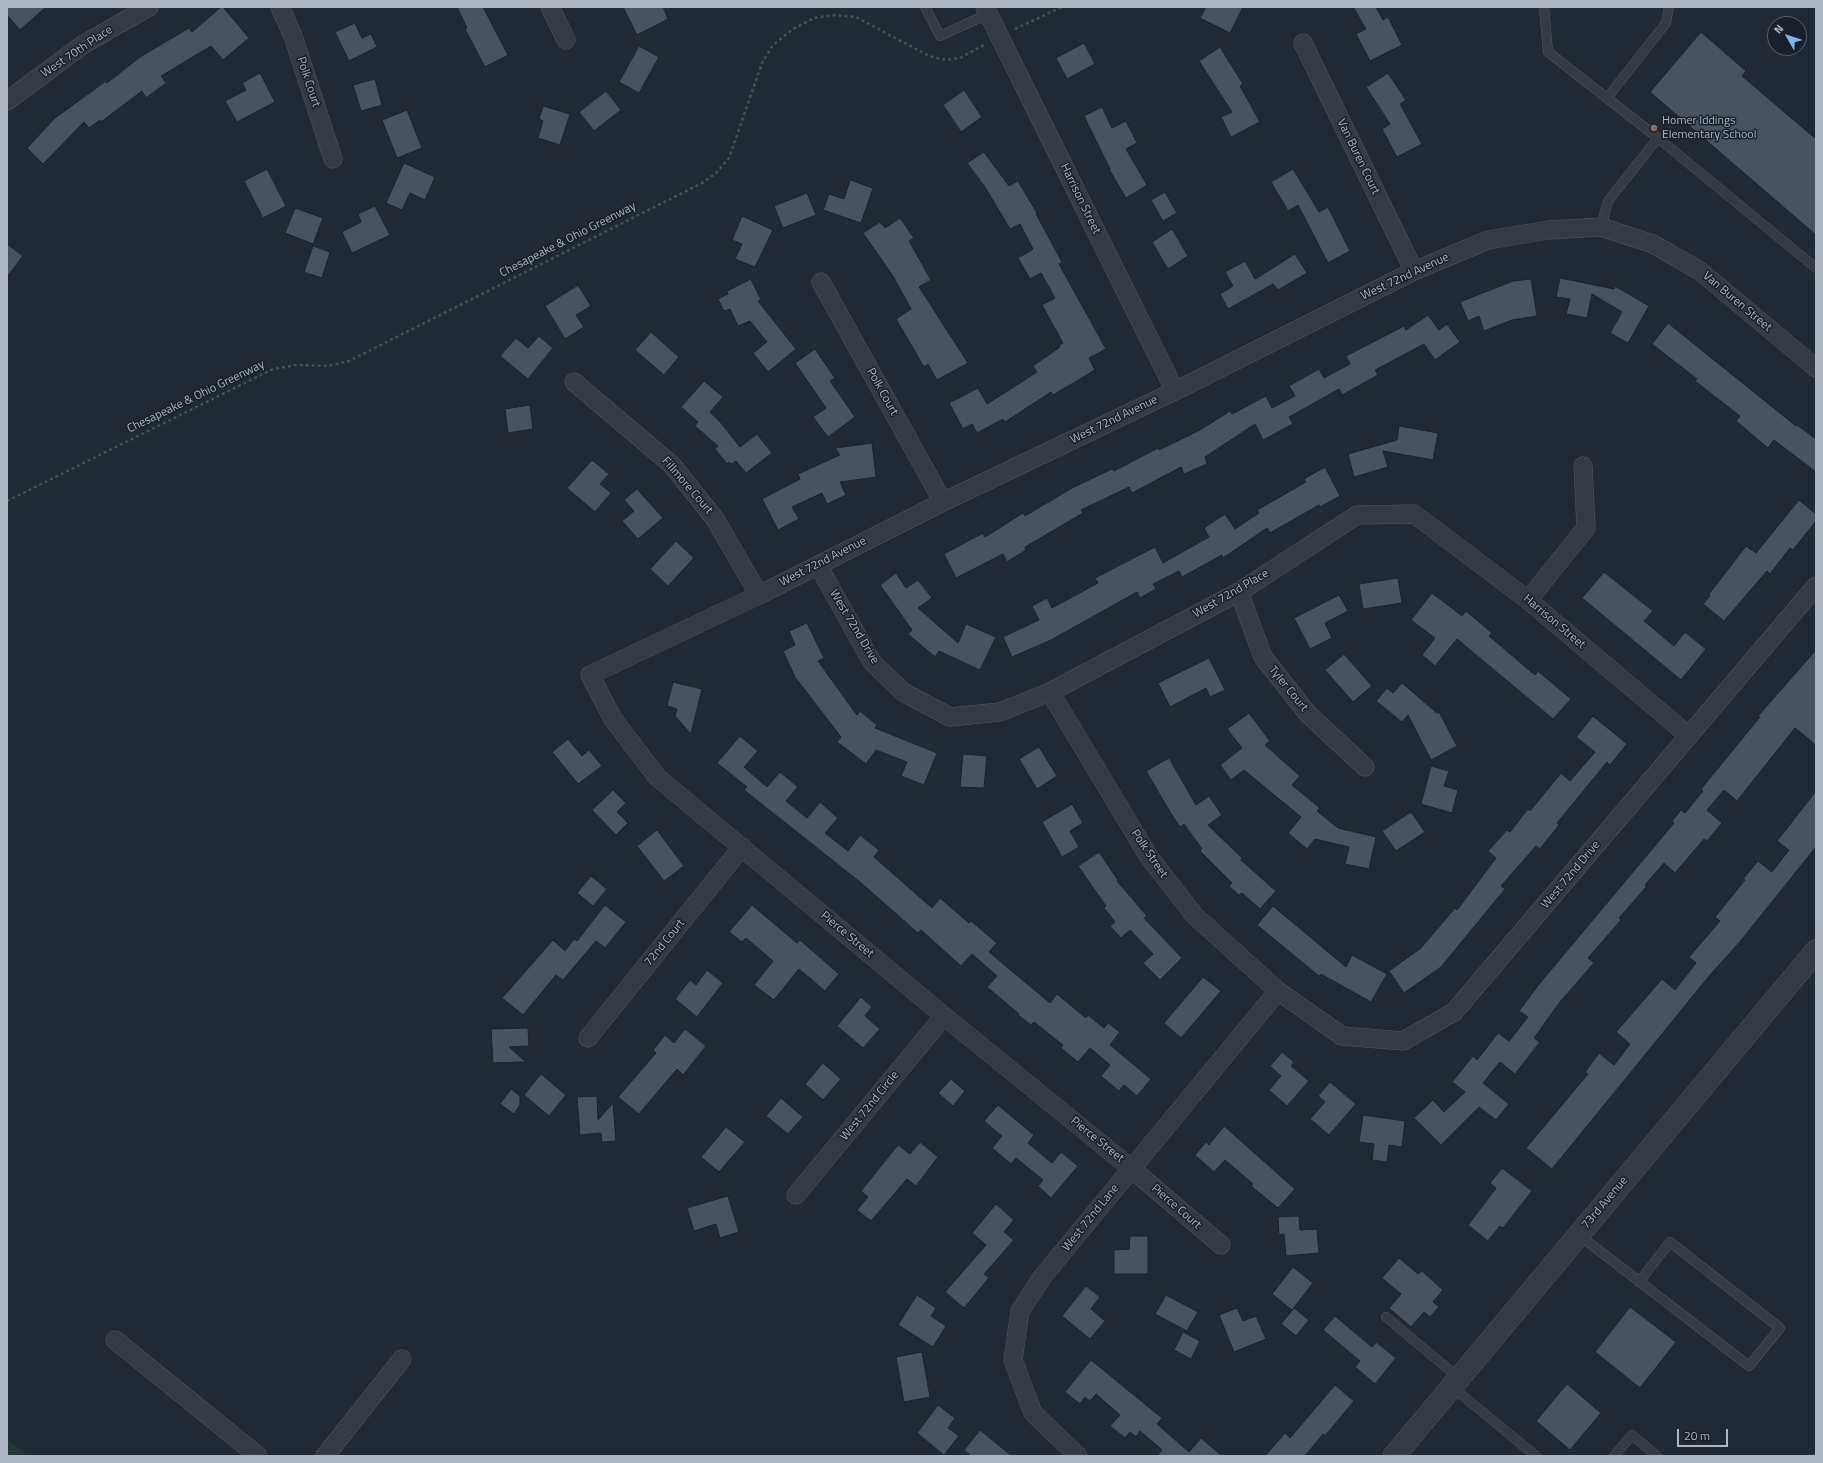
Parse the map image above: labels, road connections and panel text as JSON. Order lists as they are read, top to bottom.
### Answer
{
  "streets": {
    "street": [
      "West 70th Place",
      "Polk Court",
      "Van Buren Court",
      "Harrison Street",
      "West 72nd Avenue",
      "Van Buren Street",
      "Fillmore Court",
      "West 72nd Place",
      "West 72nd Drive",
      "Tyler Court",
      "Polk Street",
      "Pierce Street",
      "72nd Court",
      "West 72nd Circle",
      "73rd Avenue",
      "Pierce Court",
      "West 72nd Lane"
    ],
    "path": ["Chesapeake & Ohio Greenway"]
  },
  "crossings": [
    ["Polk Court", "West 72nd Avenue"],
    ["Van Buren Court", "West 72nd Avenue"],
    ["Harrison Street", "Chesapeake & Ohio Greenway"],
    ["Harrison Street", "West 72nd Avenue"],
    ["Harrison Street", "West 72nd Place"],
    ["Harrison Street", "West 72nd Drive"],
    ["West 72nd Avenue", "Van Buren Street"],
    ["West 72nd Avenue", "Fillmore Court"],
    ["West 72nd Avenue", "West 72nd Drive"],
    ["West 72nd Avenue", "Pierce Street"],
    ["West 72nd Place", "West 72nd Drive"],
    ["West 72nd Place", "Tyler Court"],
    ["West 72nd Place", "Polk Street"],
    ["West 72nd Drive", "Polk Street"],
    ["West 72nd Drive", "West 72nd Lane"],
    ["Polk Street", "West 72nd Lane"],
    ["Pierce Street", "72nd Court"],
    ["Pierce Street", "West 72nd Circle"],
    ["Pierce Street", "Pierce Court"],
    ["Pierce Street", "West 72nd Lane"],
    ["Pierce Court", "West 72nd Lane"]
  ],
  "places": ["Homer Iddings Elementary School"],
  "scale_bar": "20 m",
  "north": "top left"
}
